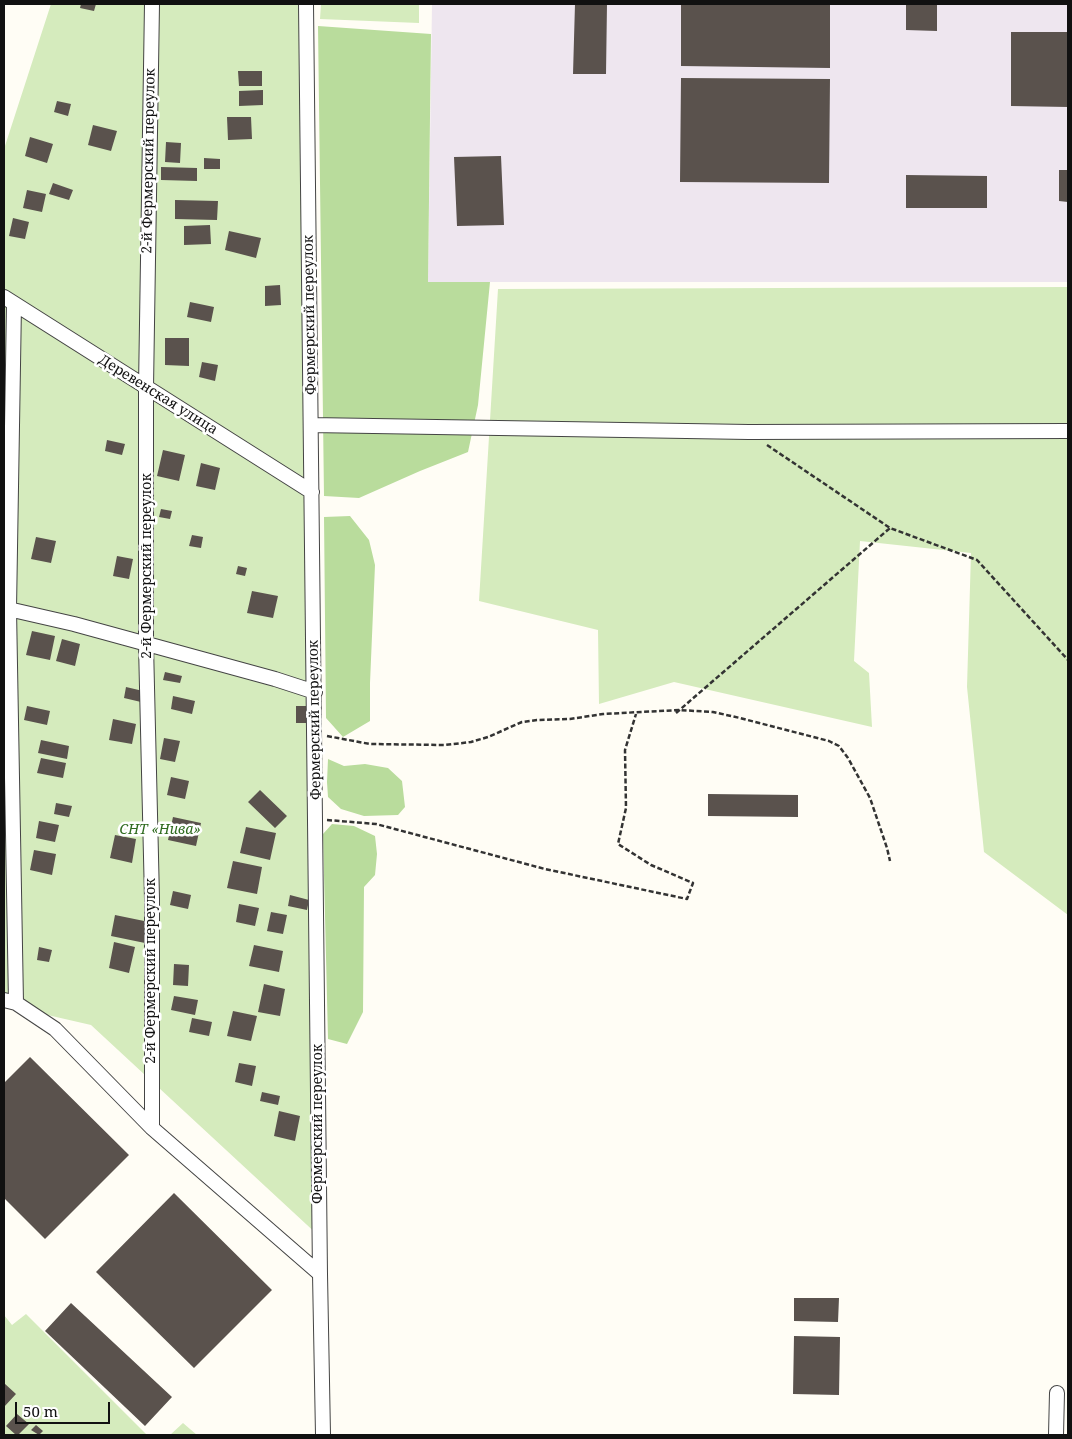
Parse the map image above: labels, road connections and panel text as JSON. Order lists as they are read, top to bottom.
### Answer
{
  "streets": {
    "street": ["2-й Фермерский переулок", "Фермерский переулок", "Деревенская улица"]
  },
  "crossings": [
    ["2-й Фермерский переулок", "Деревенская улица"],
    ["Фермерский переулок", "Деревенская улица"]
  ],
  "parks": ["СНТ «Нива»"],
  "scale_bar": "50 m"
}
